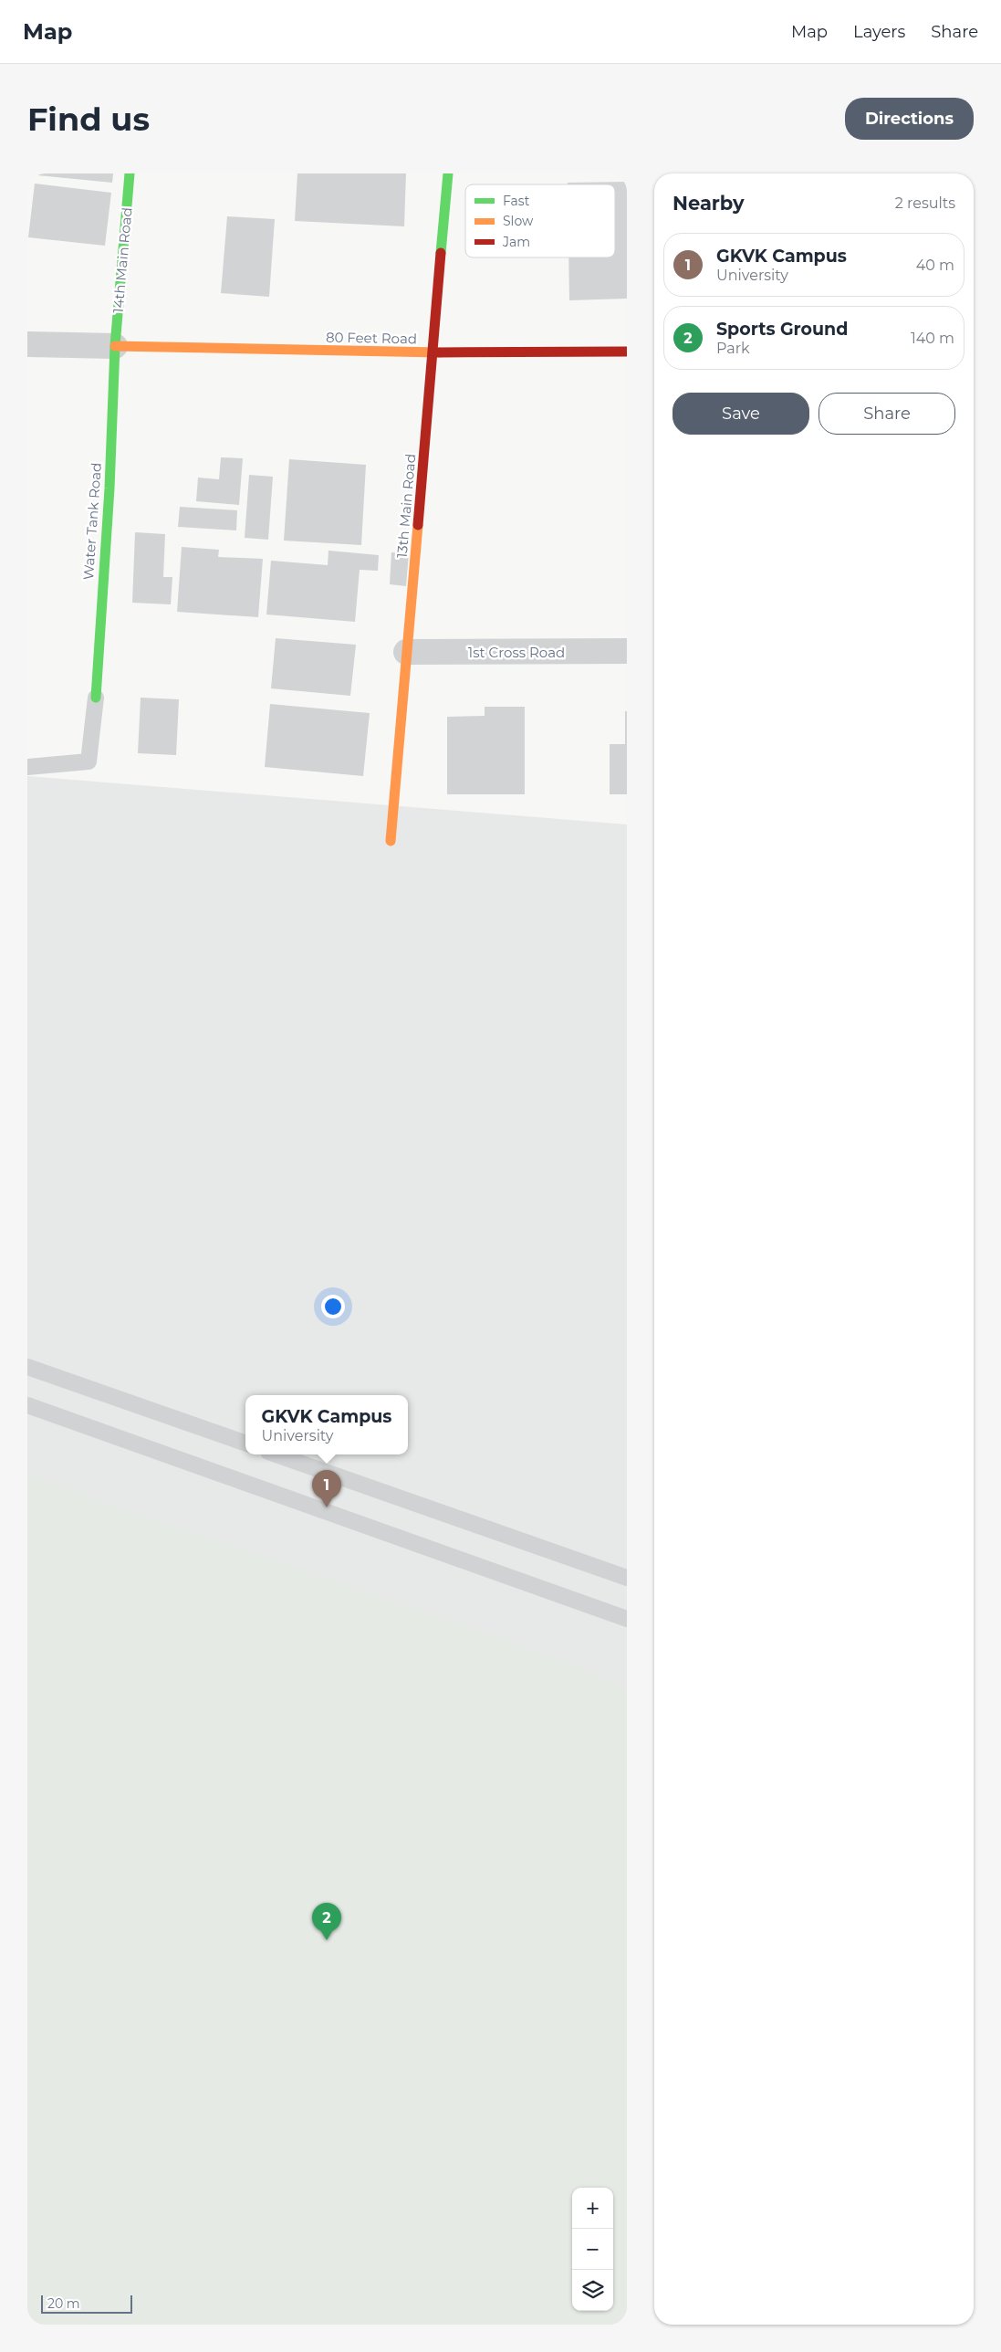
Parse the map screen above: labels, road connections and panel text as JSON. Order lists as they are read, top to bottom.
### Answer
{
  "streets": {
    "street": [
      "14th Main Road",
      "80 Feet Road",
      "13th Main Road",
      "Water Tank Road",
      "1st Cross Road"
    ]
  },
  "crossings": [
    ["14th Main Road", "80 Feet Road"],
    ["14th Main Road", "Water Tank Road"],
    ["80 Feet Road", "13th Main Road"],
    ["80 Feet Road", "Water Tank Road"],
    ["13th Main Road", "1st Cross Road"]
  ],
  "legend": ["Fast", "Slow", "Jam"],
  "scale_bar": "20 m",
  "page": {
    "header": "Map",
    "nav": ["Map", "Layers", "Share"],
    "buttons": [
      "Directions",
      ["Save", "Share"]
    ],
    "title": "Find us",
    "heading": ["Nearby", "2 results"],
    "list": [
      {
        "mark": "1",
        "name": "GKVK Campus",
        "note": "University",
        "value": "40 m"
      },
      {
        "mark": "2",
        "name": "Sports Ground",
        "note": "Park",
        "value": "140 m"
      }
    ],
    "popup": ["GKVK Campus", "University"],
    "pins": ["1", "2"],
    "map_buttons": ["+", "−"],
    "scale": "20 m"
  }
}
